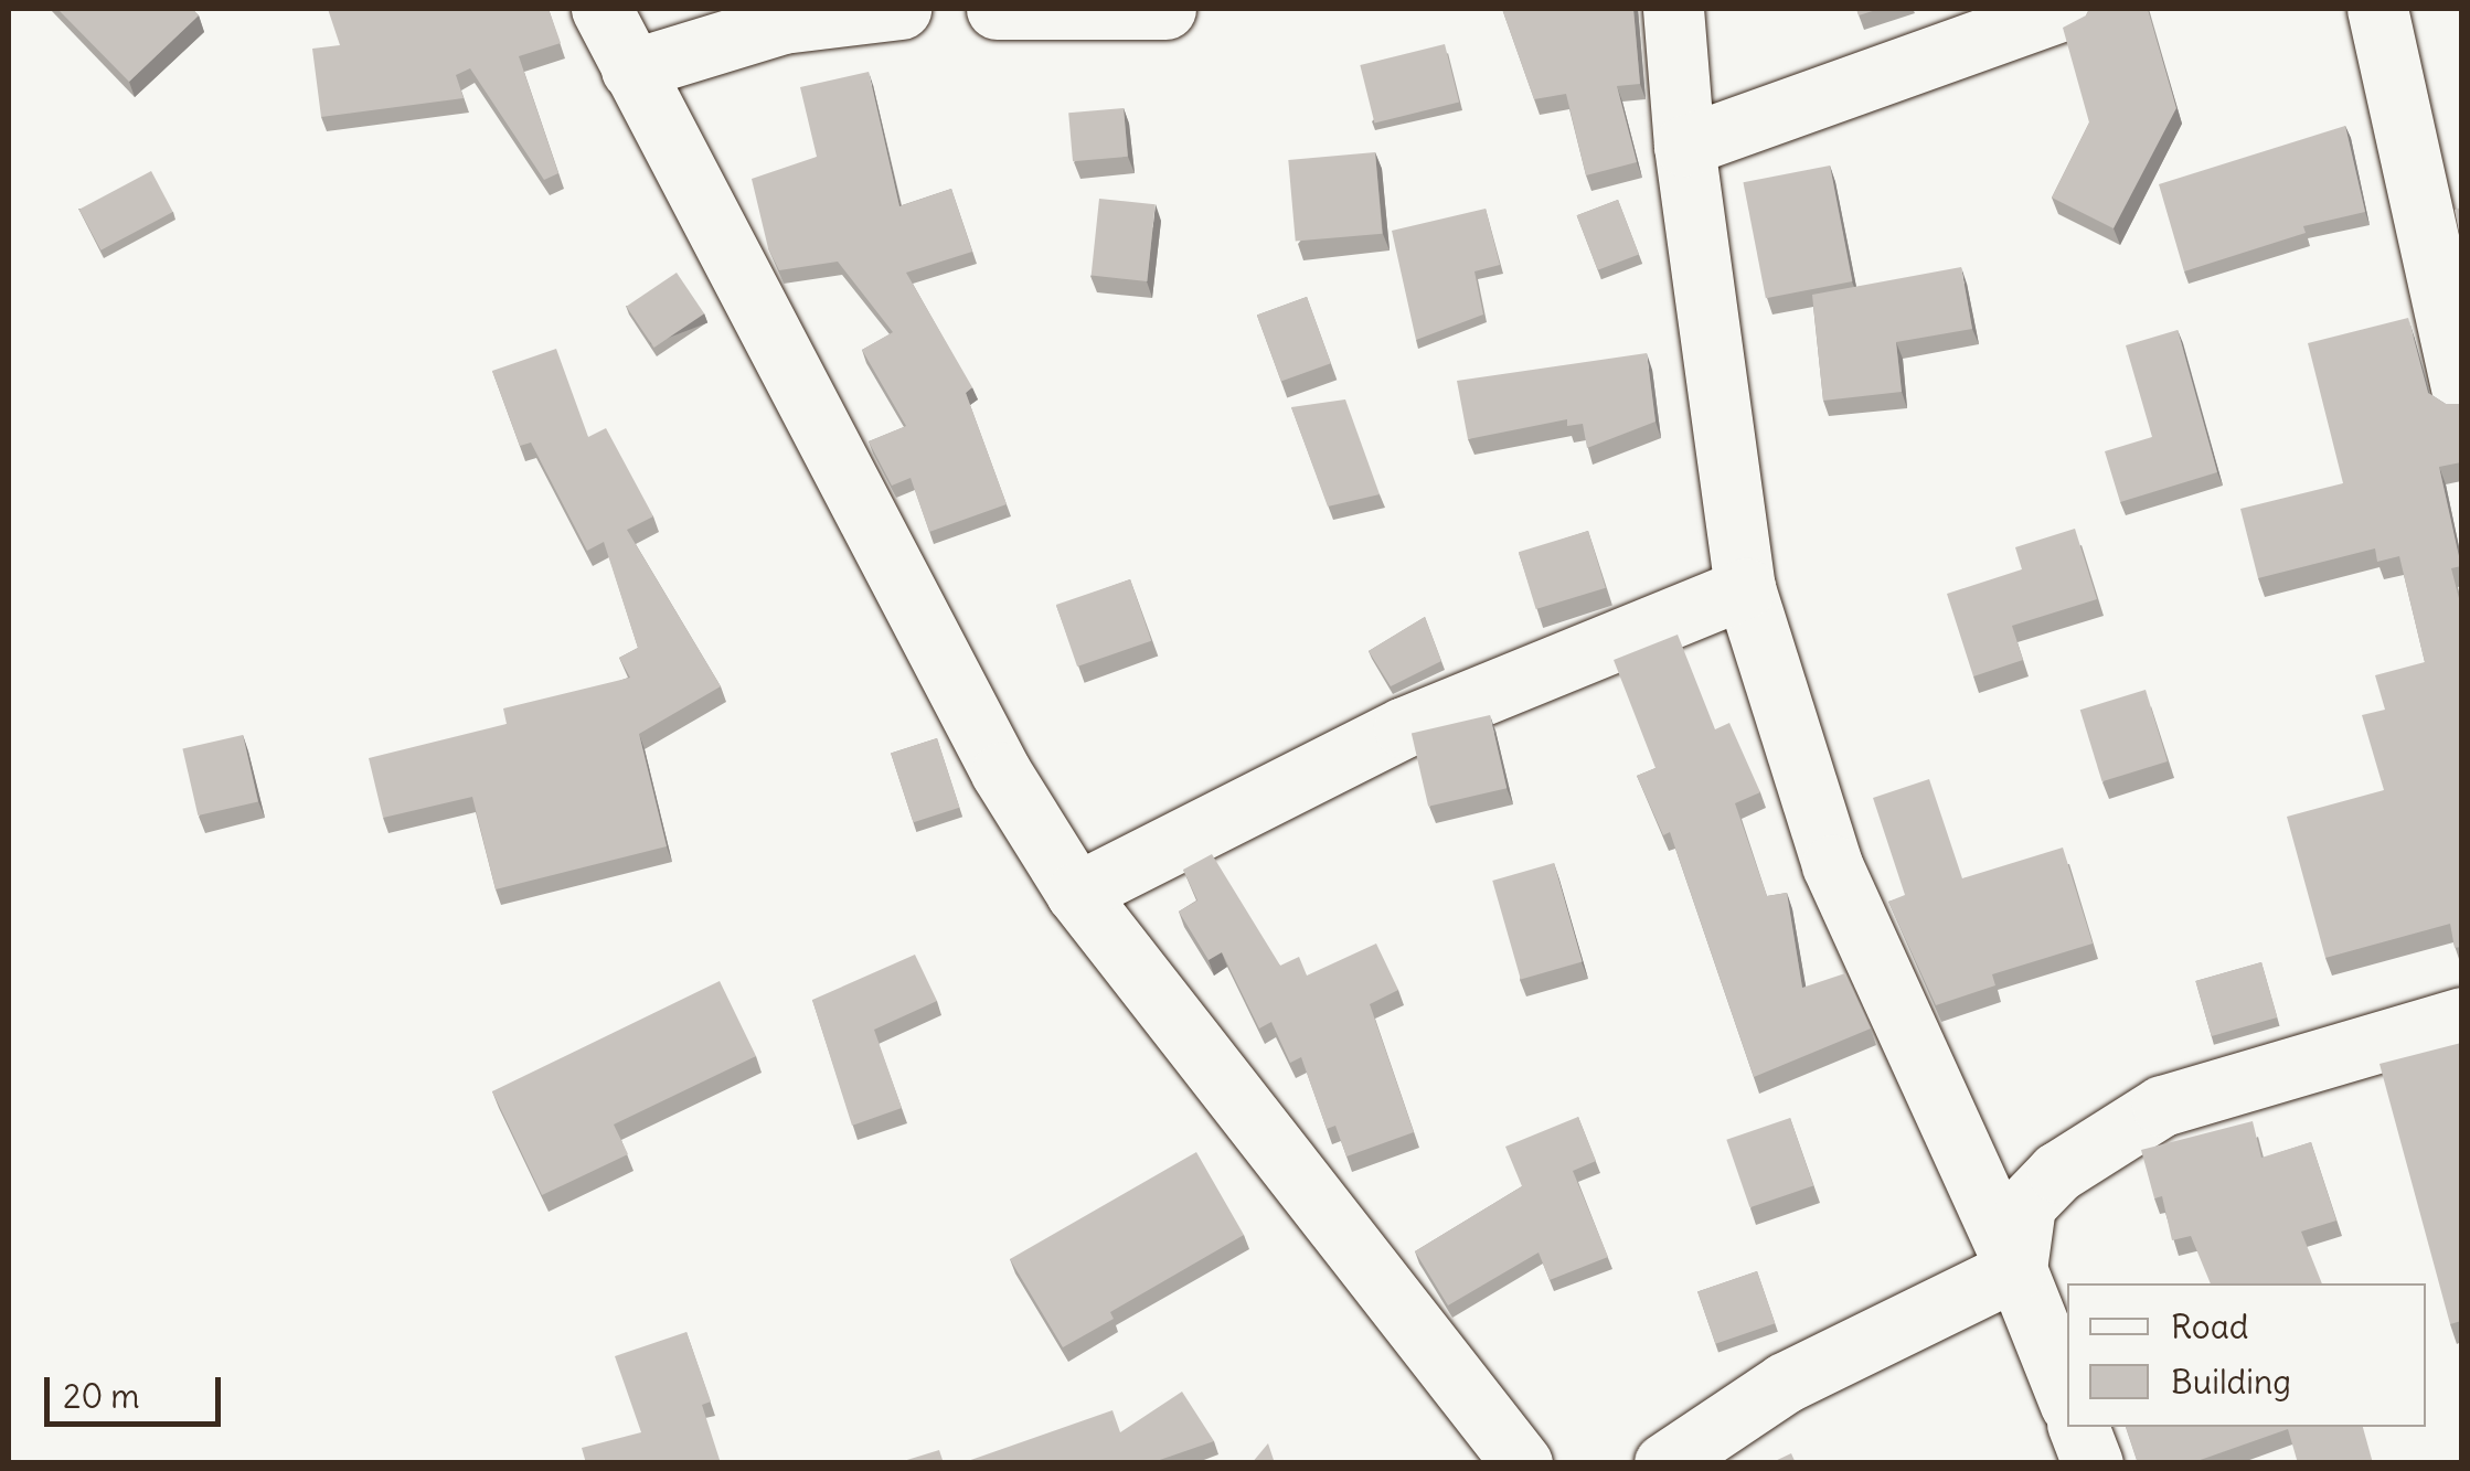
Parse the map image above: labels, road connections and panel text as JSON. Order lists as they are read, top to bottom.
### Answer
{
  "legend": ["Road", "Building"],
  "scale_bar": "20 m"
}
